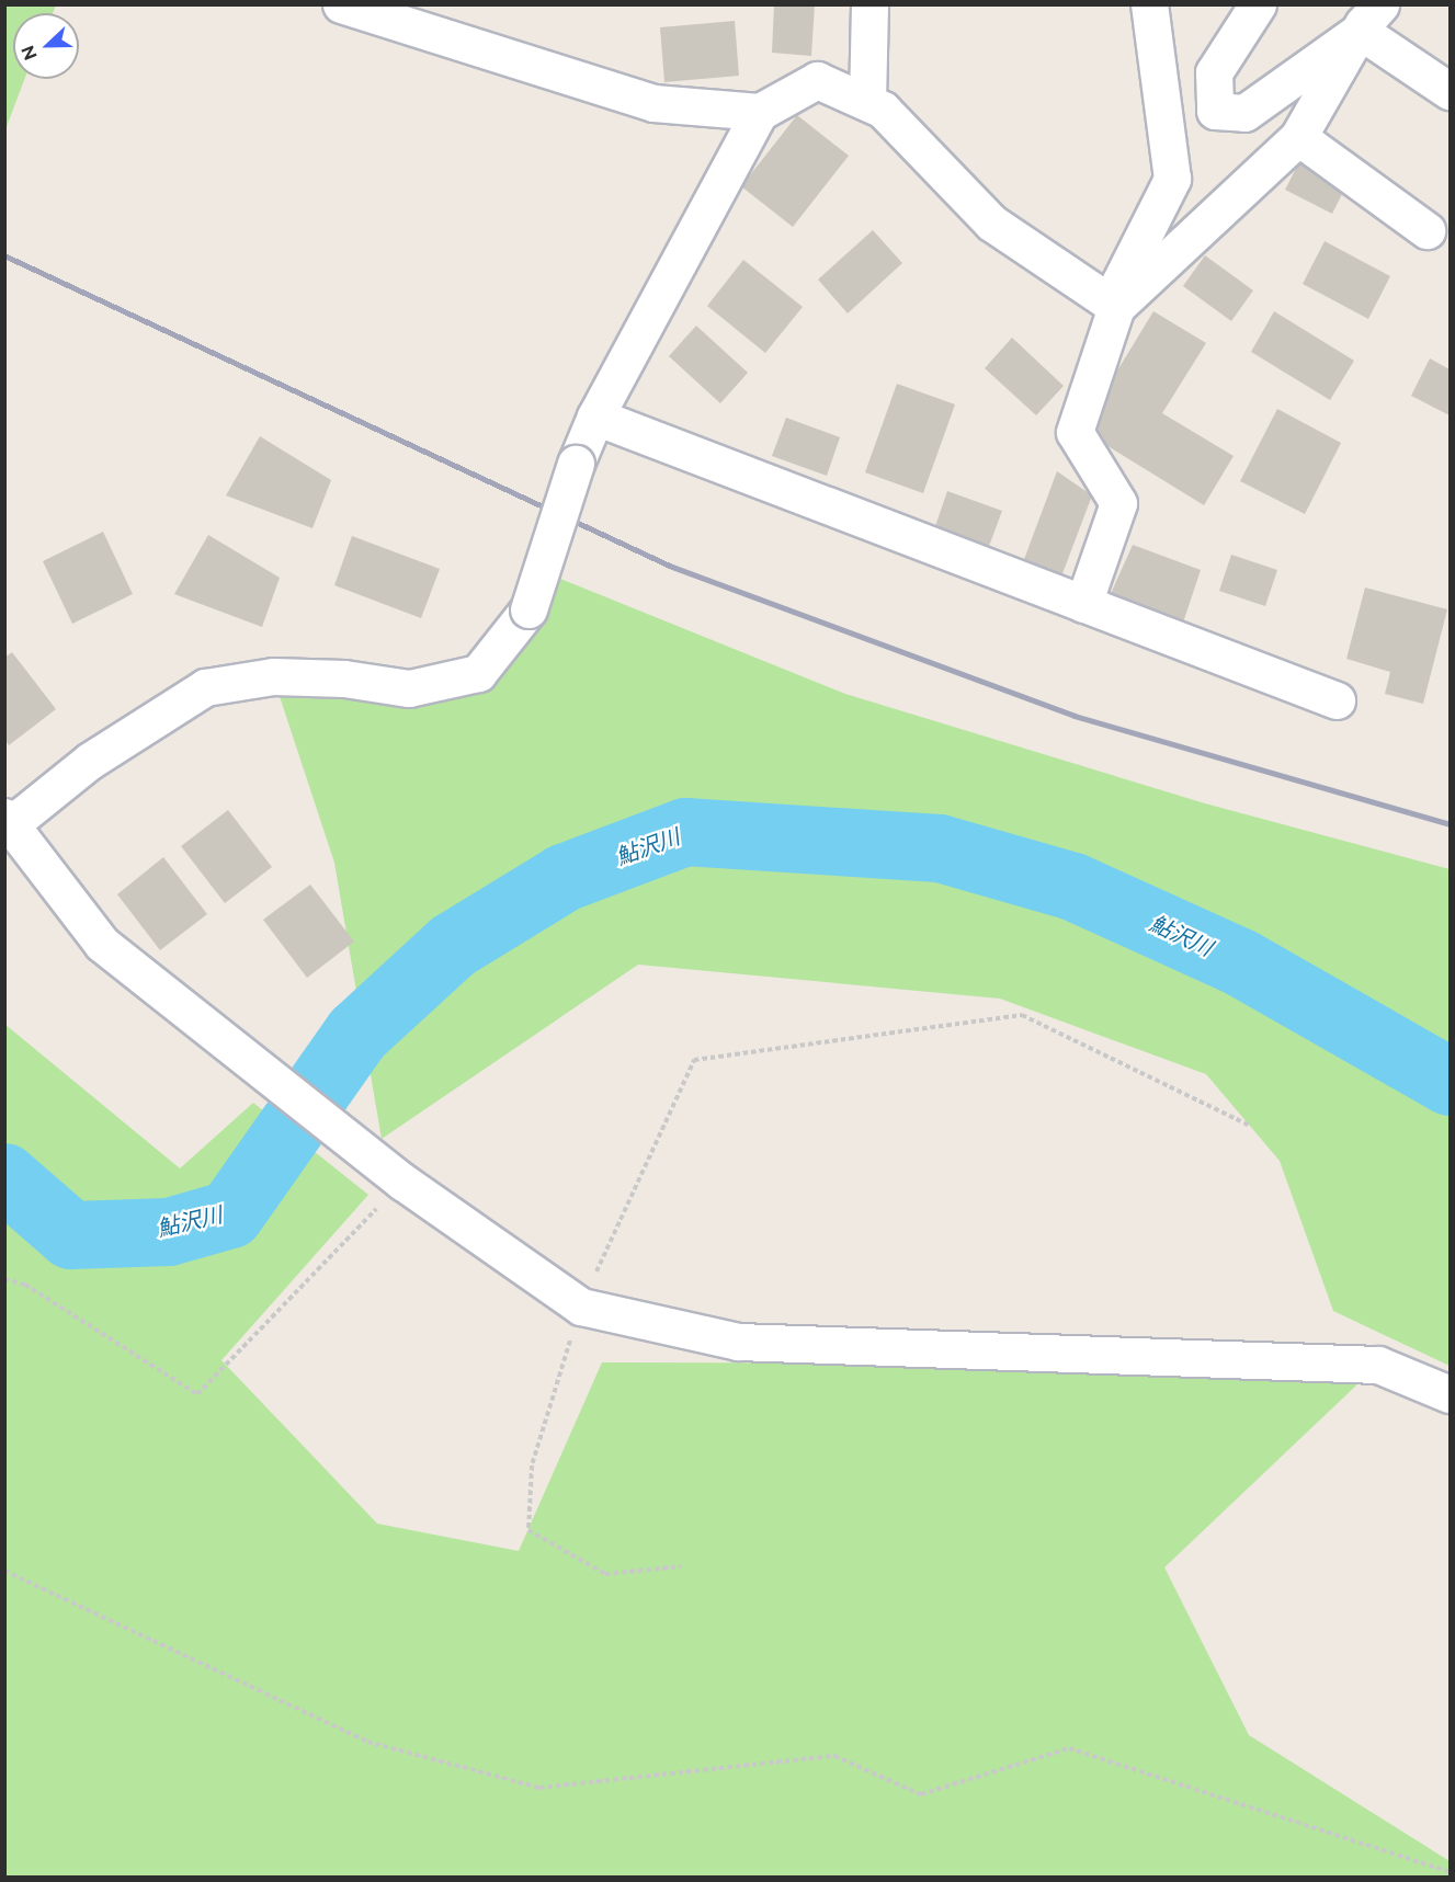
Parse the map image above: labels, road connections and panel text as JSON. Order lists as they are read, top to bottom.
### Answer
{
  "water": ["鮎沢川"],
  "north": "left"
}
